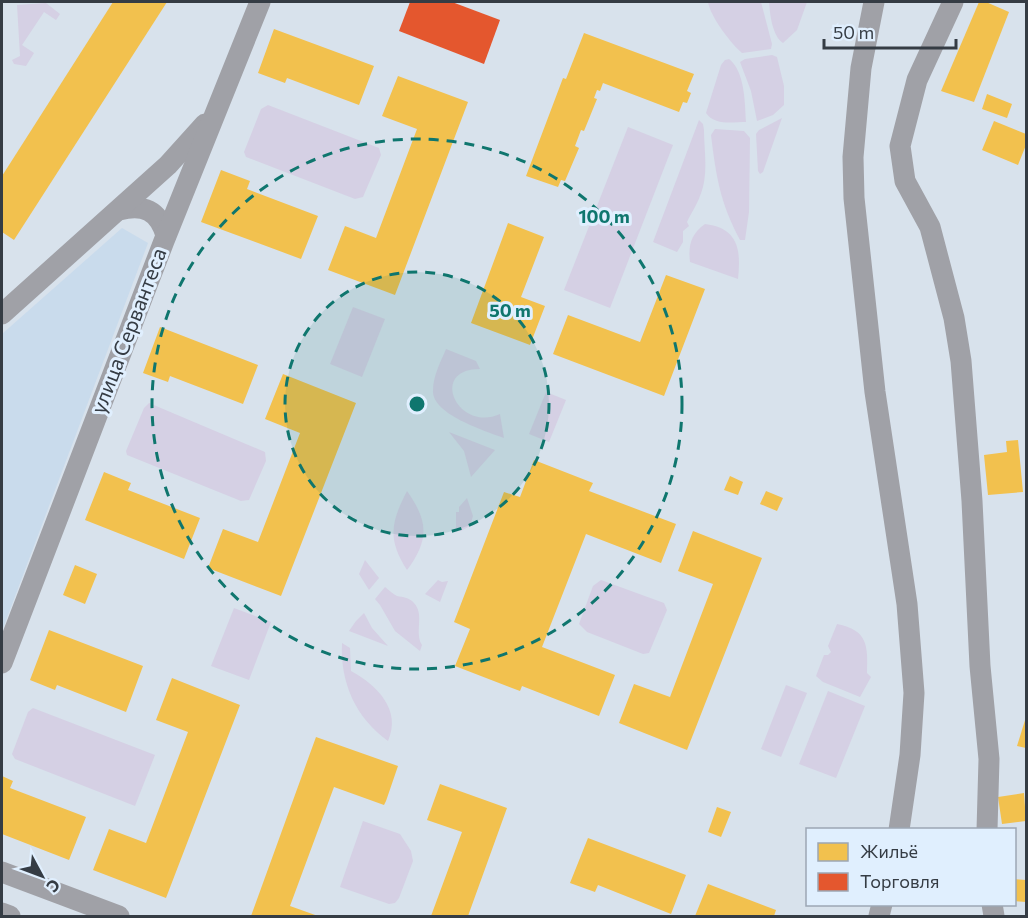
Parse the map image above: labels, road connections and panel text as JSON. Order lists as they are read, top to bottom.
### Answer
{
  "streets": {
    "street": ["улица Сервантеса"]
  },
  "legend": ["Жильё", "Торговля"],
  "scale_bar": "50 m",
  "north": "bottom right",
  "rings": ["100 m", "50 m"]
}
